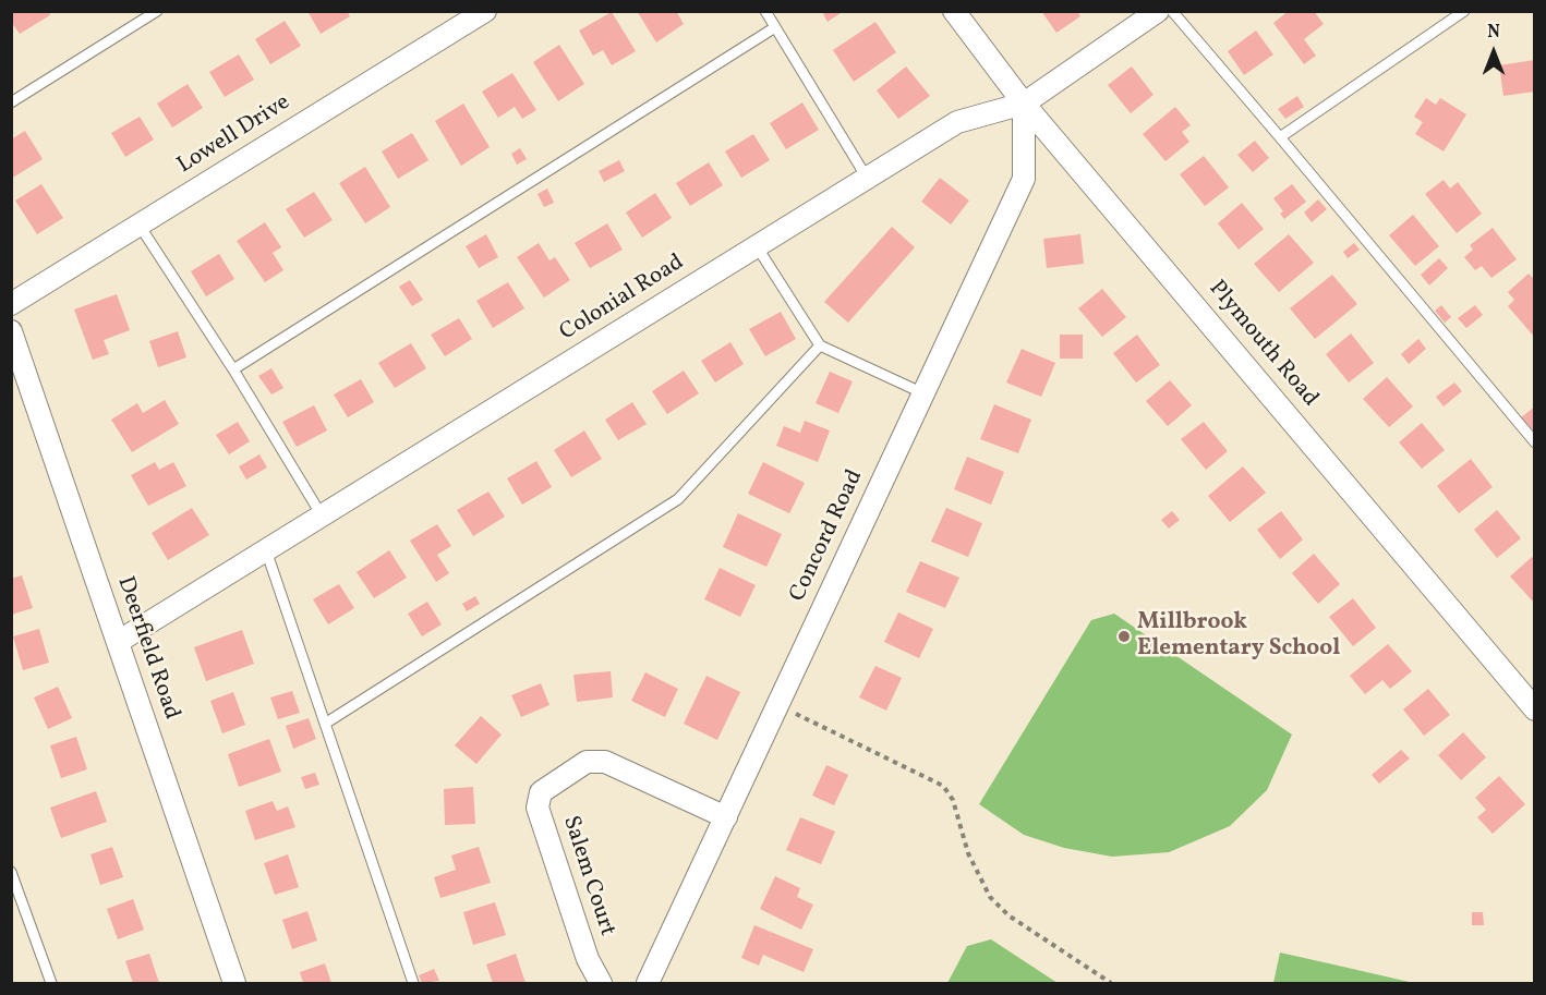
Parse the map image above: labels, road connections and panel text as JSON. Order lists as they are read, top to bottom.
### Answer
{
  "streets": {
    "street": [
      "Lowell Drive",
      "Colonial Road",
      "Plymouth Road",
      "Concord Road",
      "Deerfield Road",
      "Salem Court"
    ]
  },
  "crossings": [
    ["Colonial Road", "Plymouth Road"],
    ["Colonial Road", "Concord Road"],
    ["Colonial Road", "Deerfield Road"],
    ["Plymouth Road", "Concord Road"],
    ["Concord Road", "Salem Court"]
  ],
  "places": ["Millbrook Elementary School"],
  "north": "top"
}
